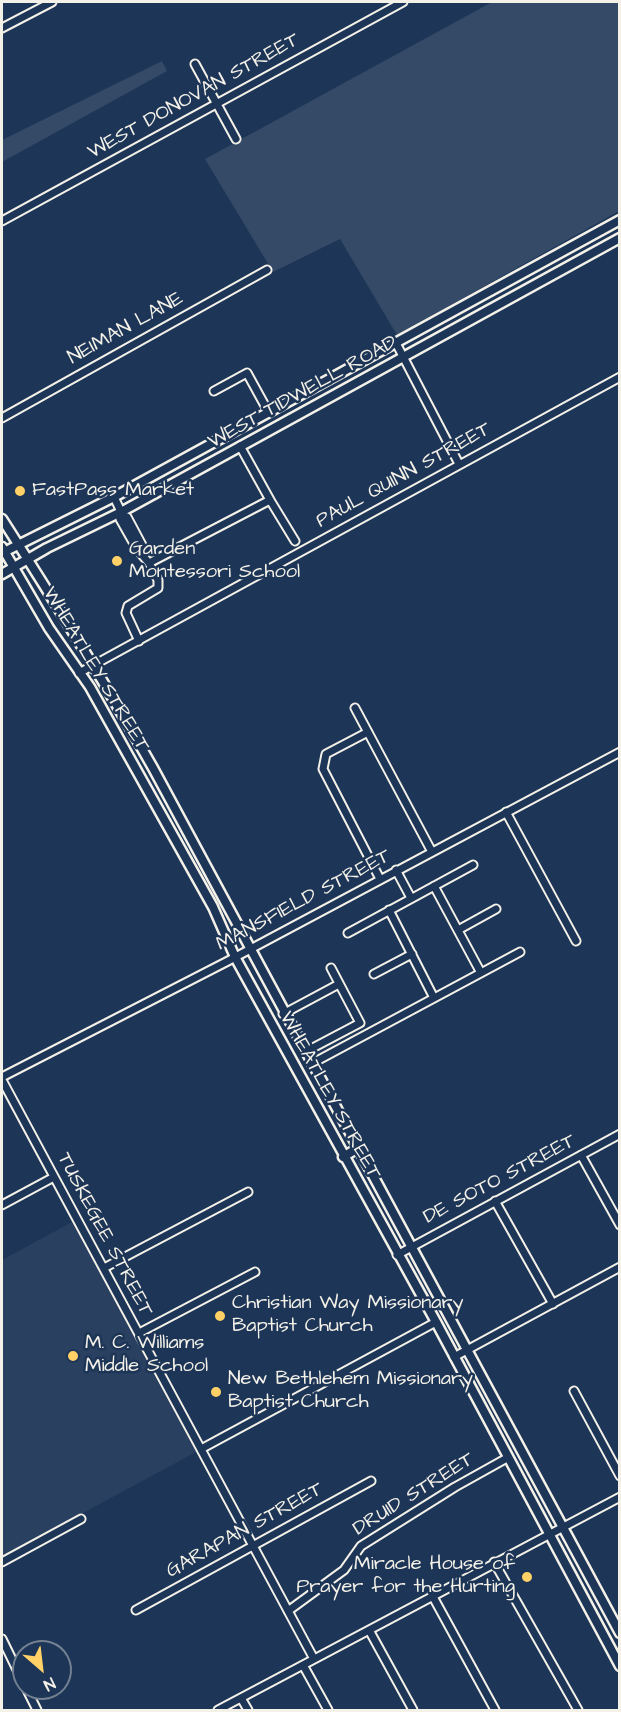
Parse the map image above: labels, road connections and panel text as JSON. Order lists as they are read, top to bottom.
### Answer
{
  "streets": {
    "main road": ["WEST TIDWELL ROAD", "WHEATLEY STREET"],
    "street": [
      "WEST DONOVAN STREET",
      "NEIMAN LANE",
      "PAUL QUINN STREET",
      "MANSFIELD STREET",
      "DE SOTO STREET",
      "TUSKEGEE STREET",
      "DRUID STREET",
      "GARAPAN STREET"
    ]
  },
  "crossings": [
    ["WEST TIDWELL ROAD", "WHEATLEY STREET"],
    ["PAUL QUINN STREET", "WHEATLEY STREET"],
    ["WHEATLEY STREET", "MANSFIELD STREET"],
    ["WHEATLEY STREET", "DE SOTO STREET"],
    ["WHEATLEY STREET", "DRUID STREET"],
    ["MANSFIELD STREET", "TUSKEGEE STREET"],
    ["TUSKEGEE STREET", "DRUID STREET"],
    ["TUSKEGEE STREET", "GARAPAN STREET"]
  ],
  "places": [
    "FastPass Market",
    "Garden Montessori School",
    "Christian Way Missionary Baptist Church",
    "M. C. Williams Middle School",
    "New Bethlehem Missionary Baptist Church",
    "Miracle House of Prayer for the Hurting"
  ],
  "north": "bottom right"
}
